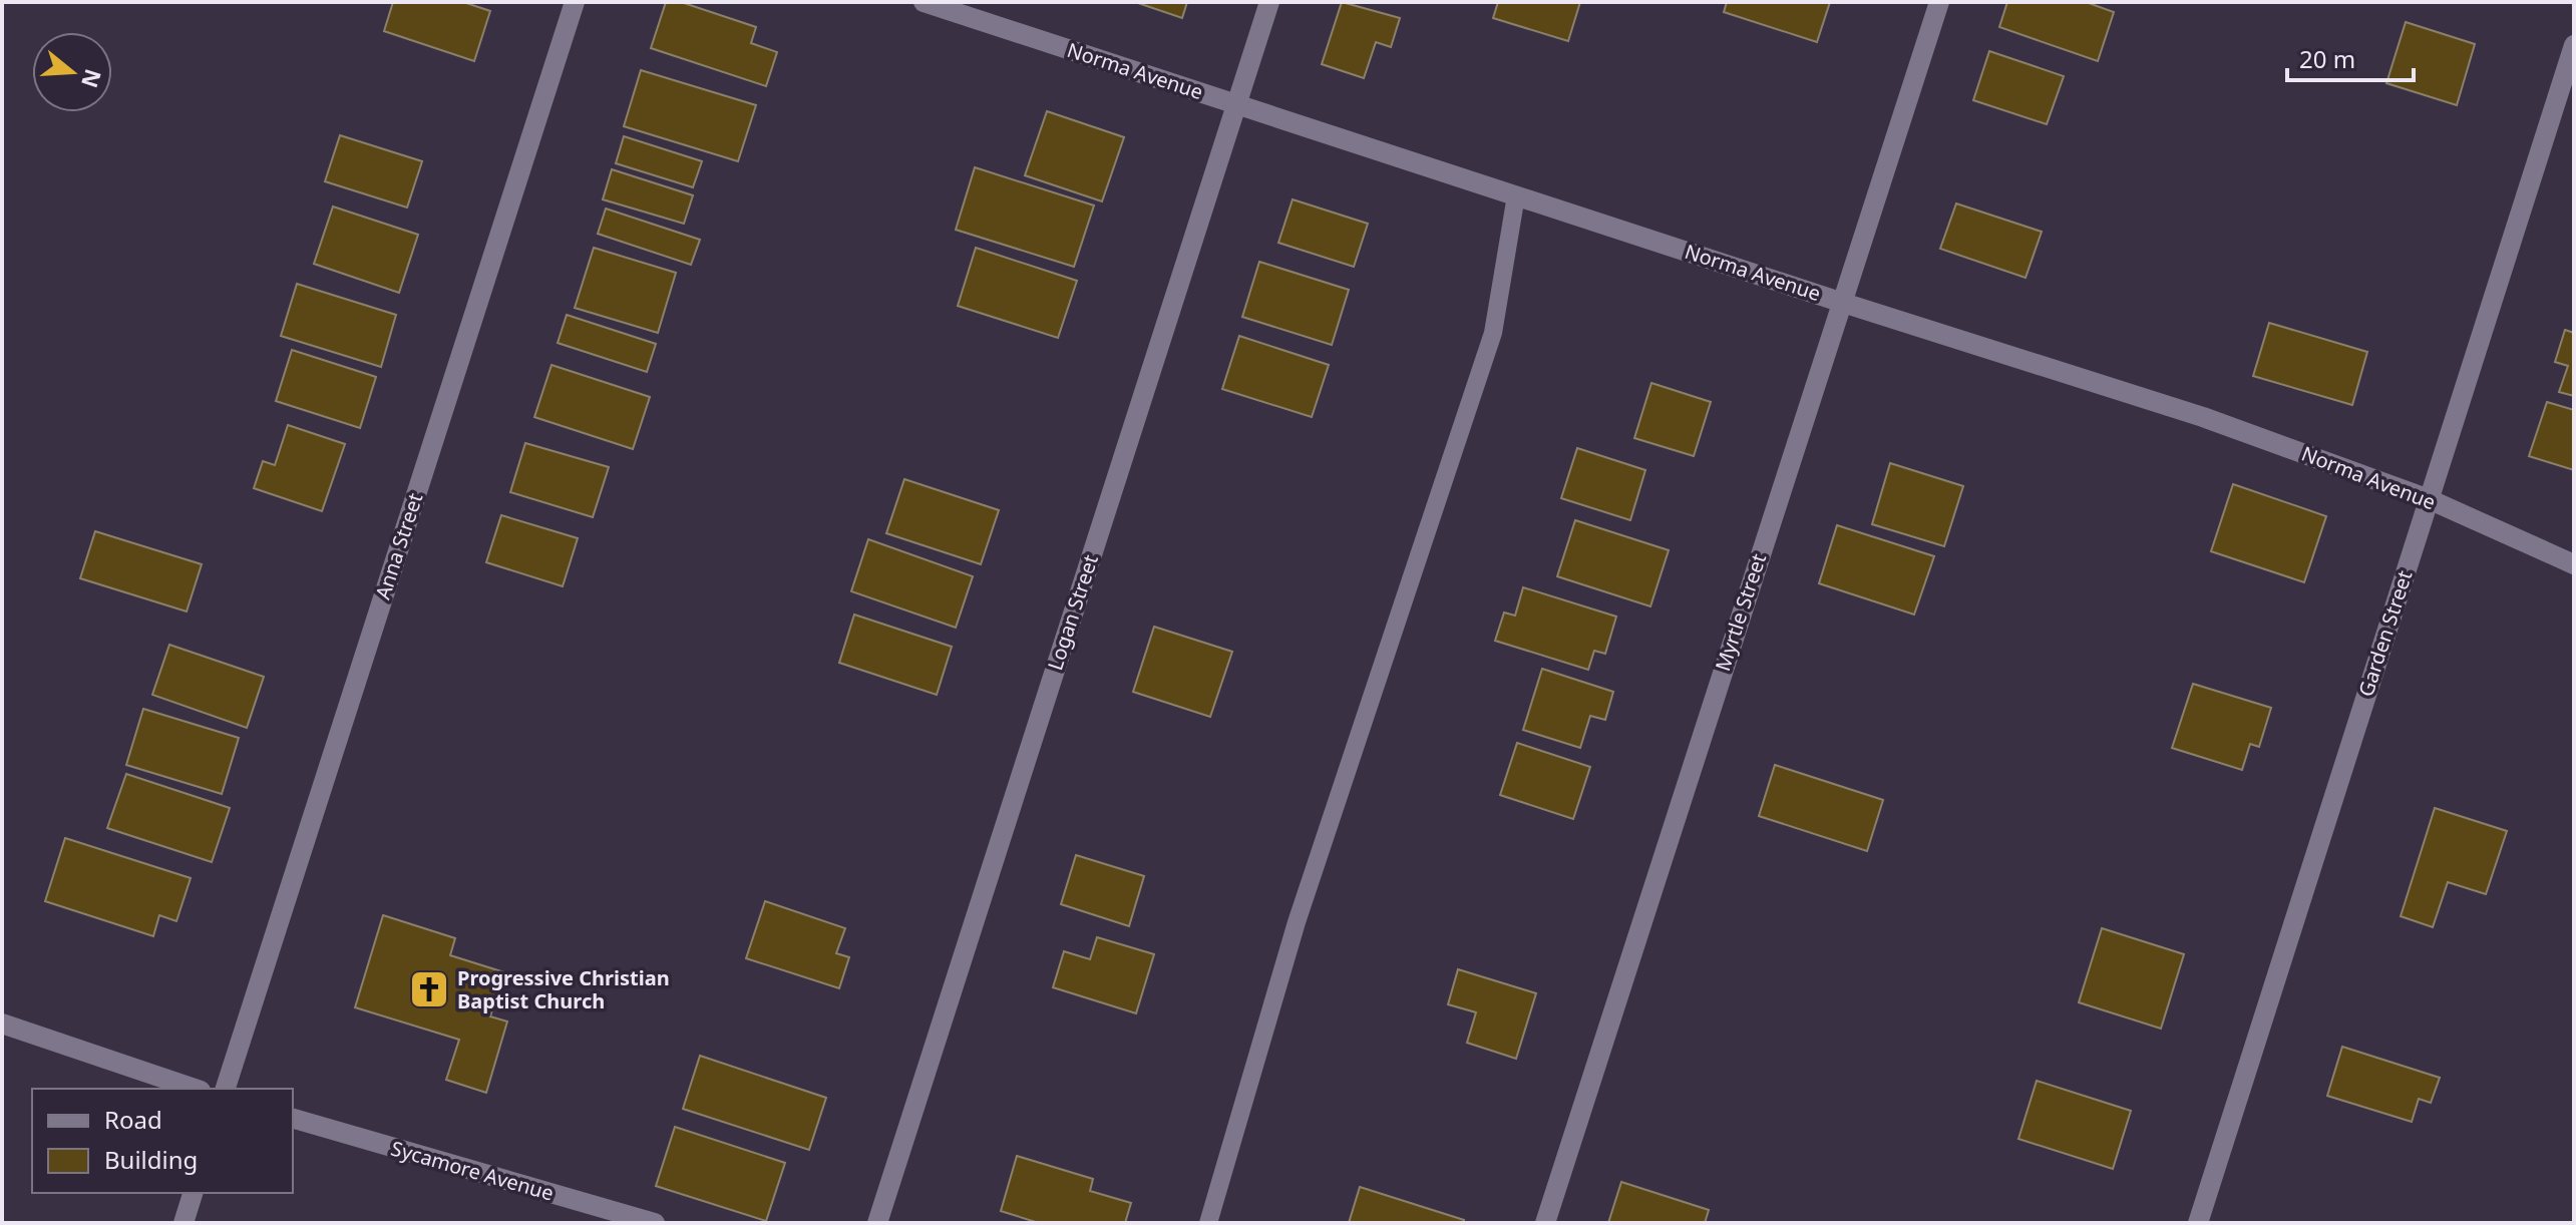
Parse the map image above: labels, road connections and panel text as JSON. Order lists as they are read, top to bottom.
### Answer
{
  "streets": {
    "street": [
      "Norma Avenue",
      "Anna Street",
      "Logan Street",
      "Myrtle Street",
      "Garden Street",
      "Sycamore Avenue"
    ]
  },
  "crossings": [
    ["Norma Avenue", "Logan Street"],
    ["Norma Avenue", "Myrtle Street"],
    ["Norma Avenue", "Garden Street"]
  ],
  "places": {
    "church": ["Progressive Christian Baptist Church"]
  },
  "legend": ["Road", "Building"],
  "scale_bar": "20 m",
  "north": "right"
}
